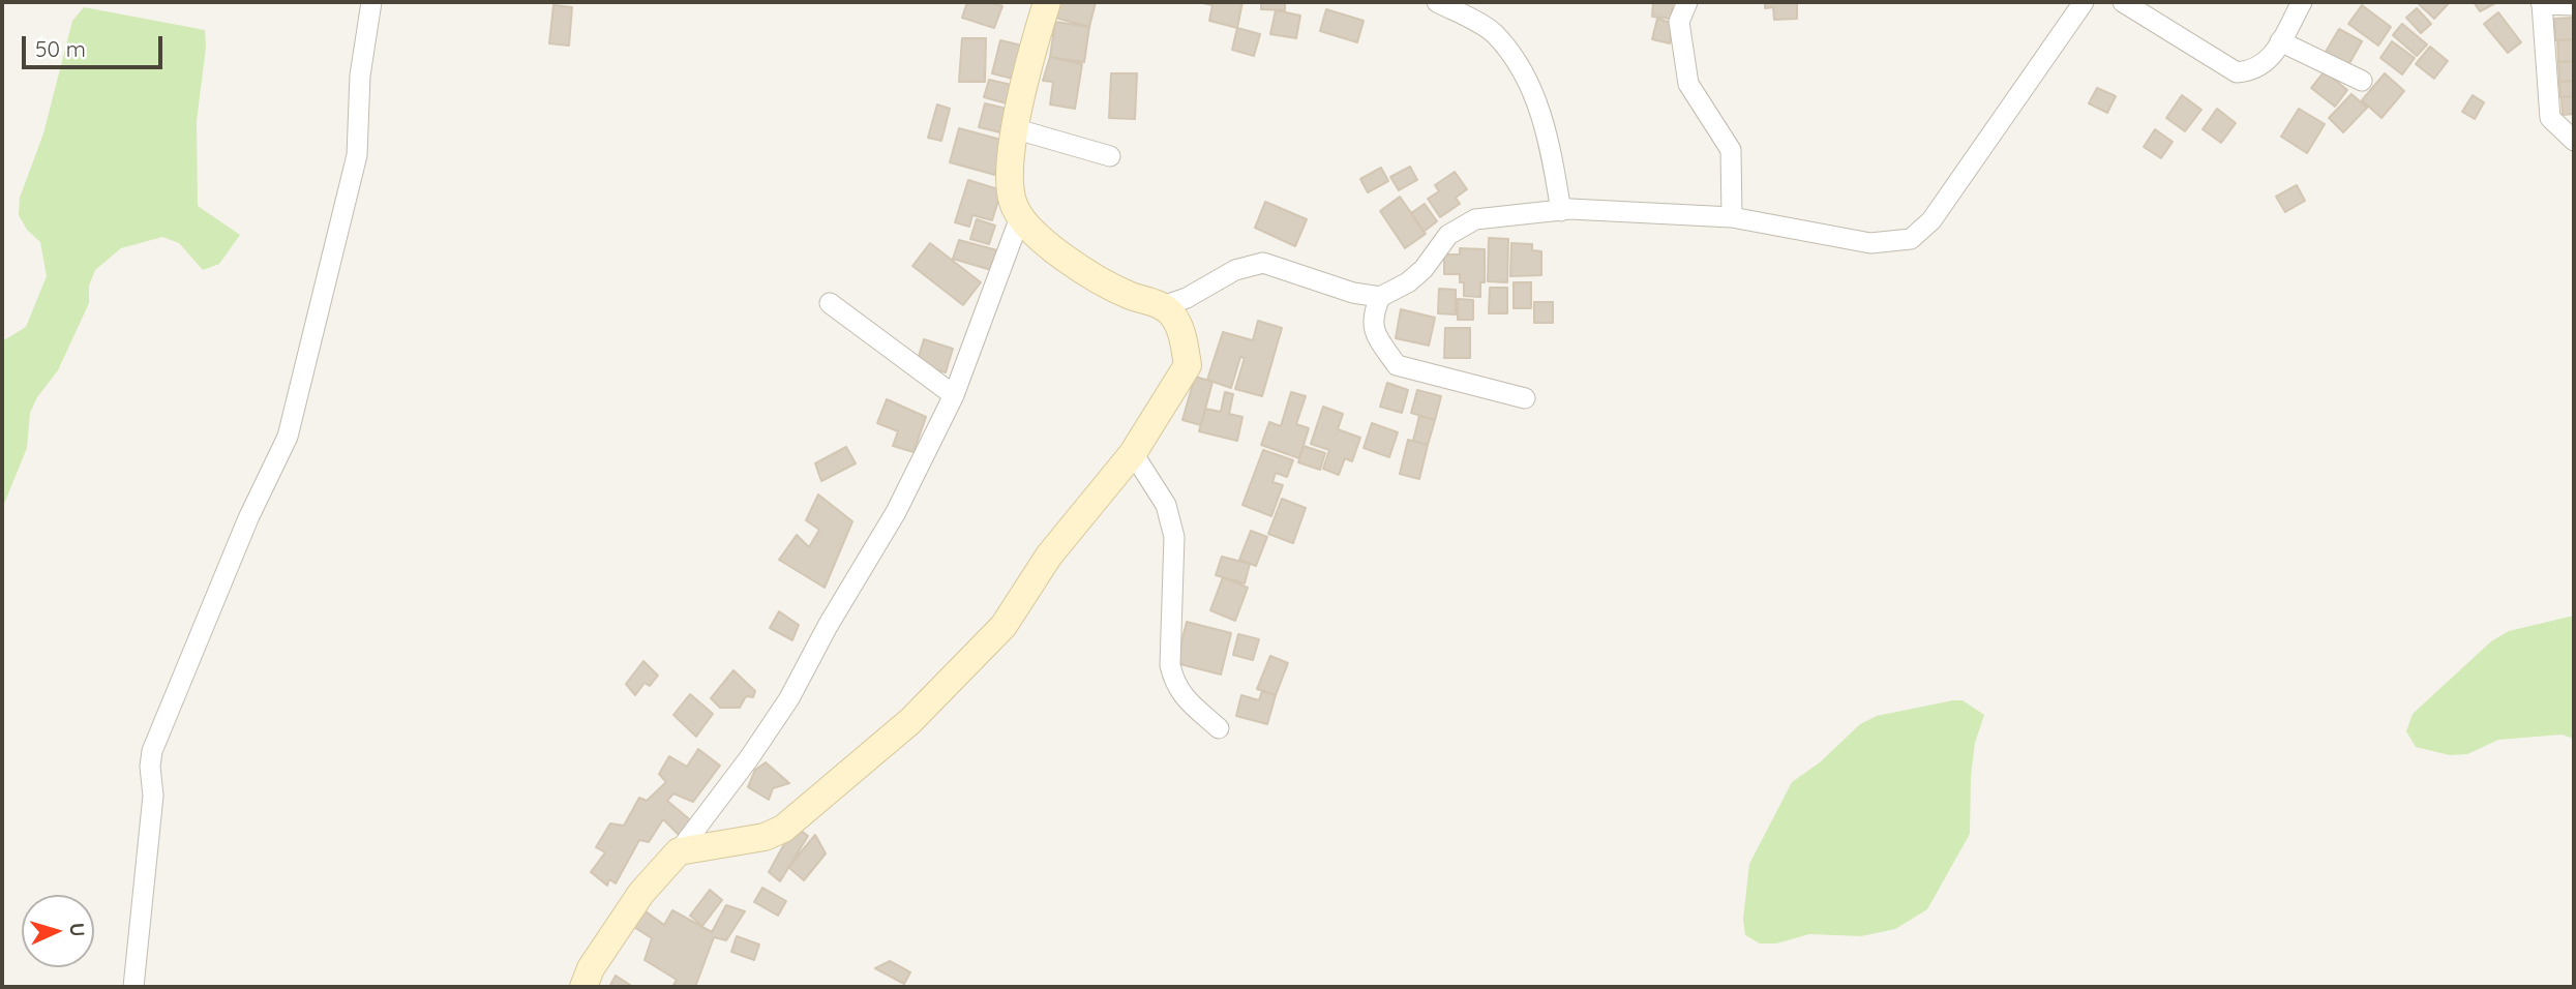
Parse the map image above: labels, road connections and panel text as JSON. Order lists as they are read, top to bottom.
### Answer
{
  "scale_bar": "50 m",
  "north": "right"
}
